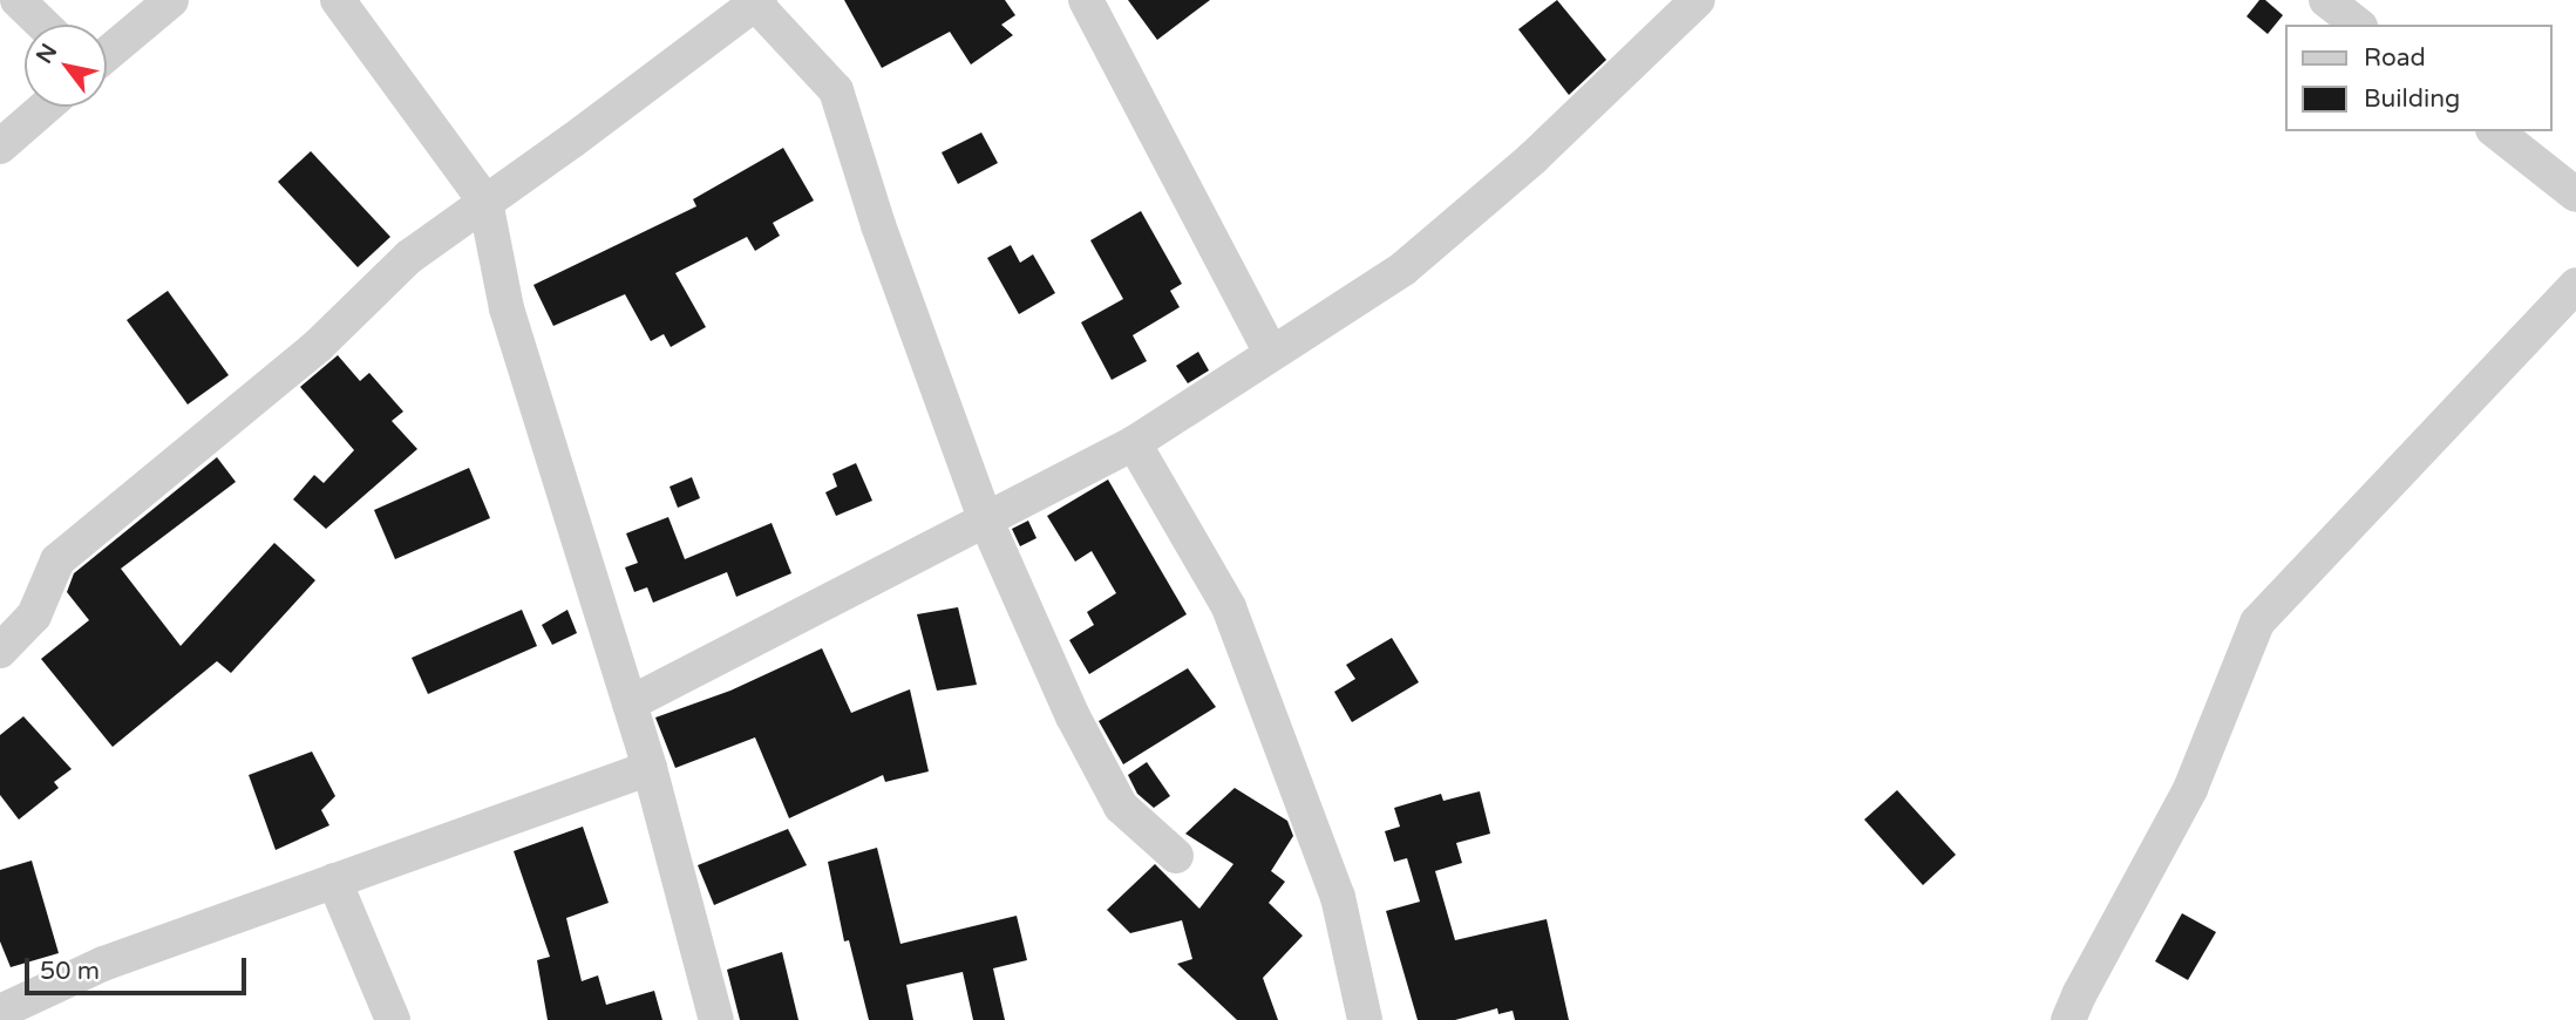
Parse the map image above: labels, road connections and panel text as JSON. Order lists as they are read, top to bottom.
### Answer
{
  "legend": ["Road", "Building"],
  "scale_bar": "50 m",
  "north": "top left"
}
